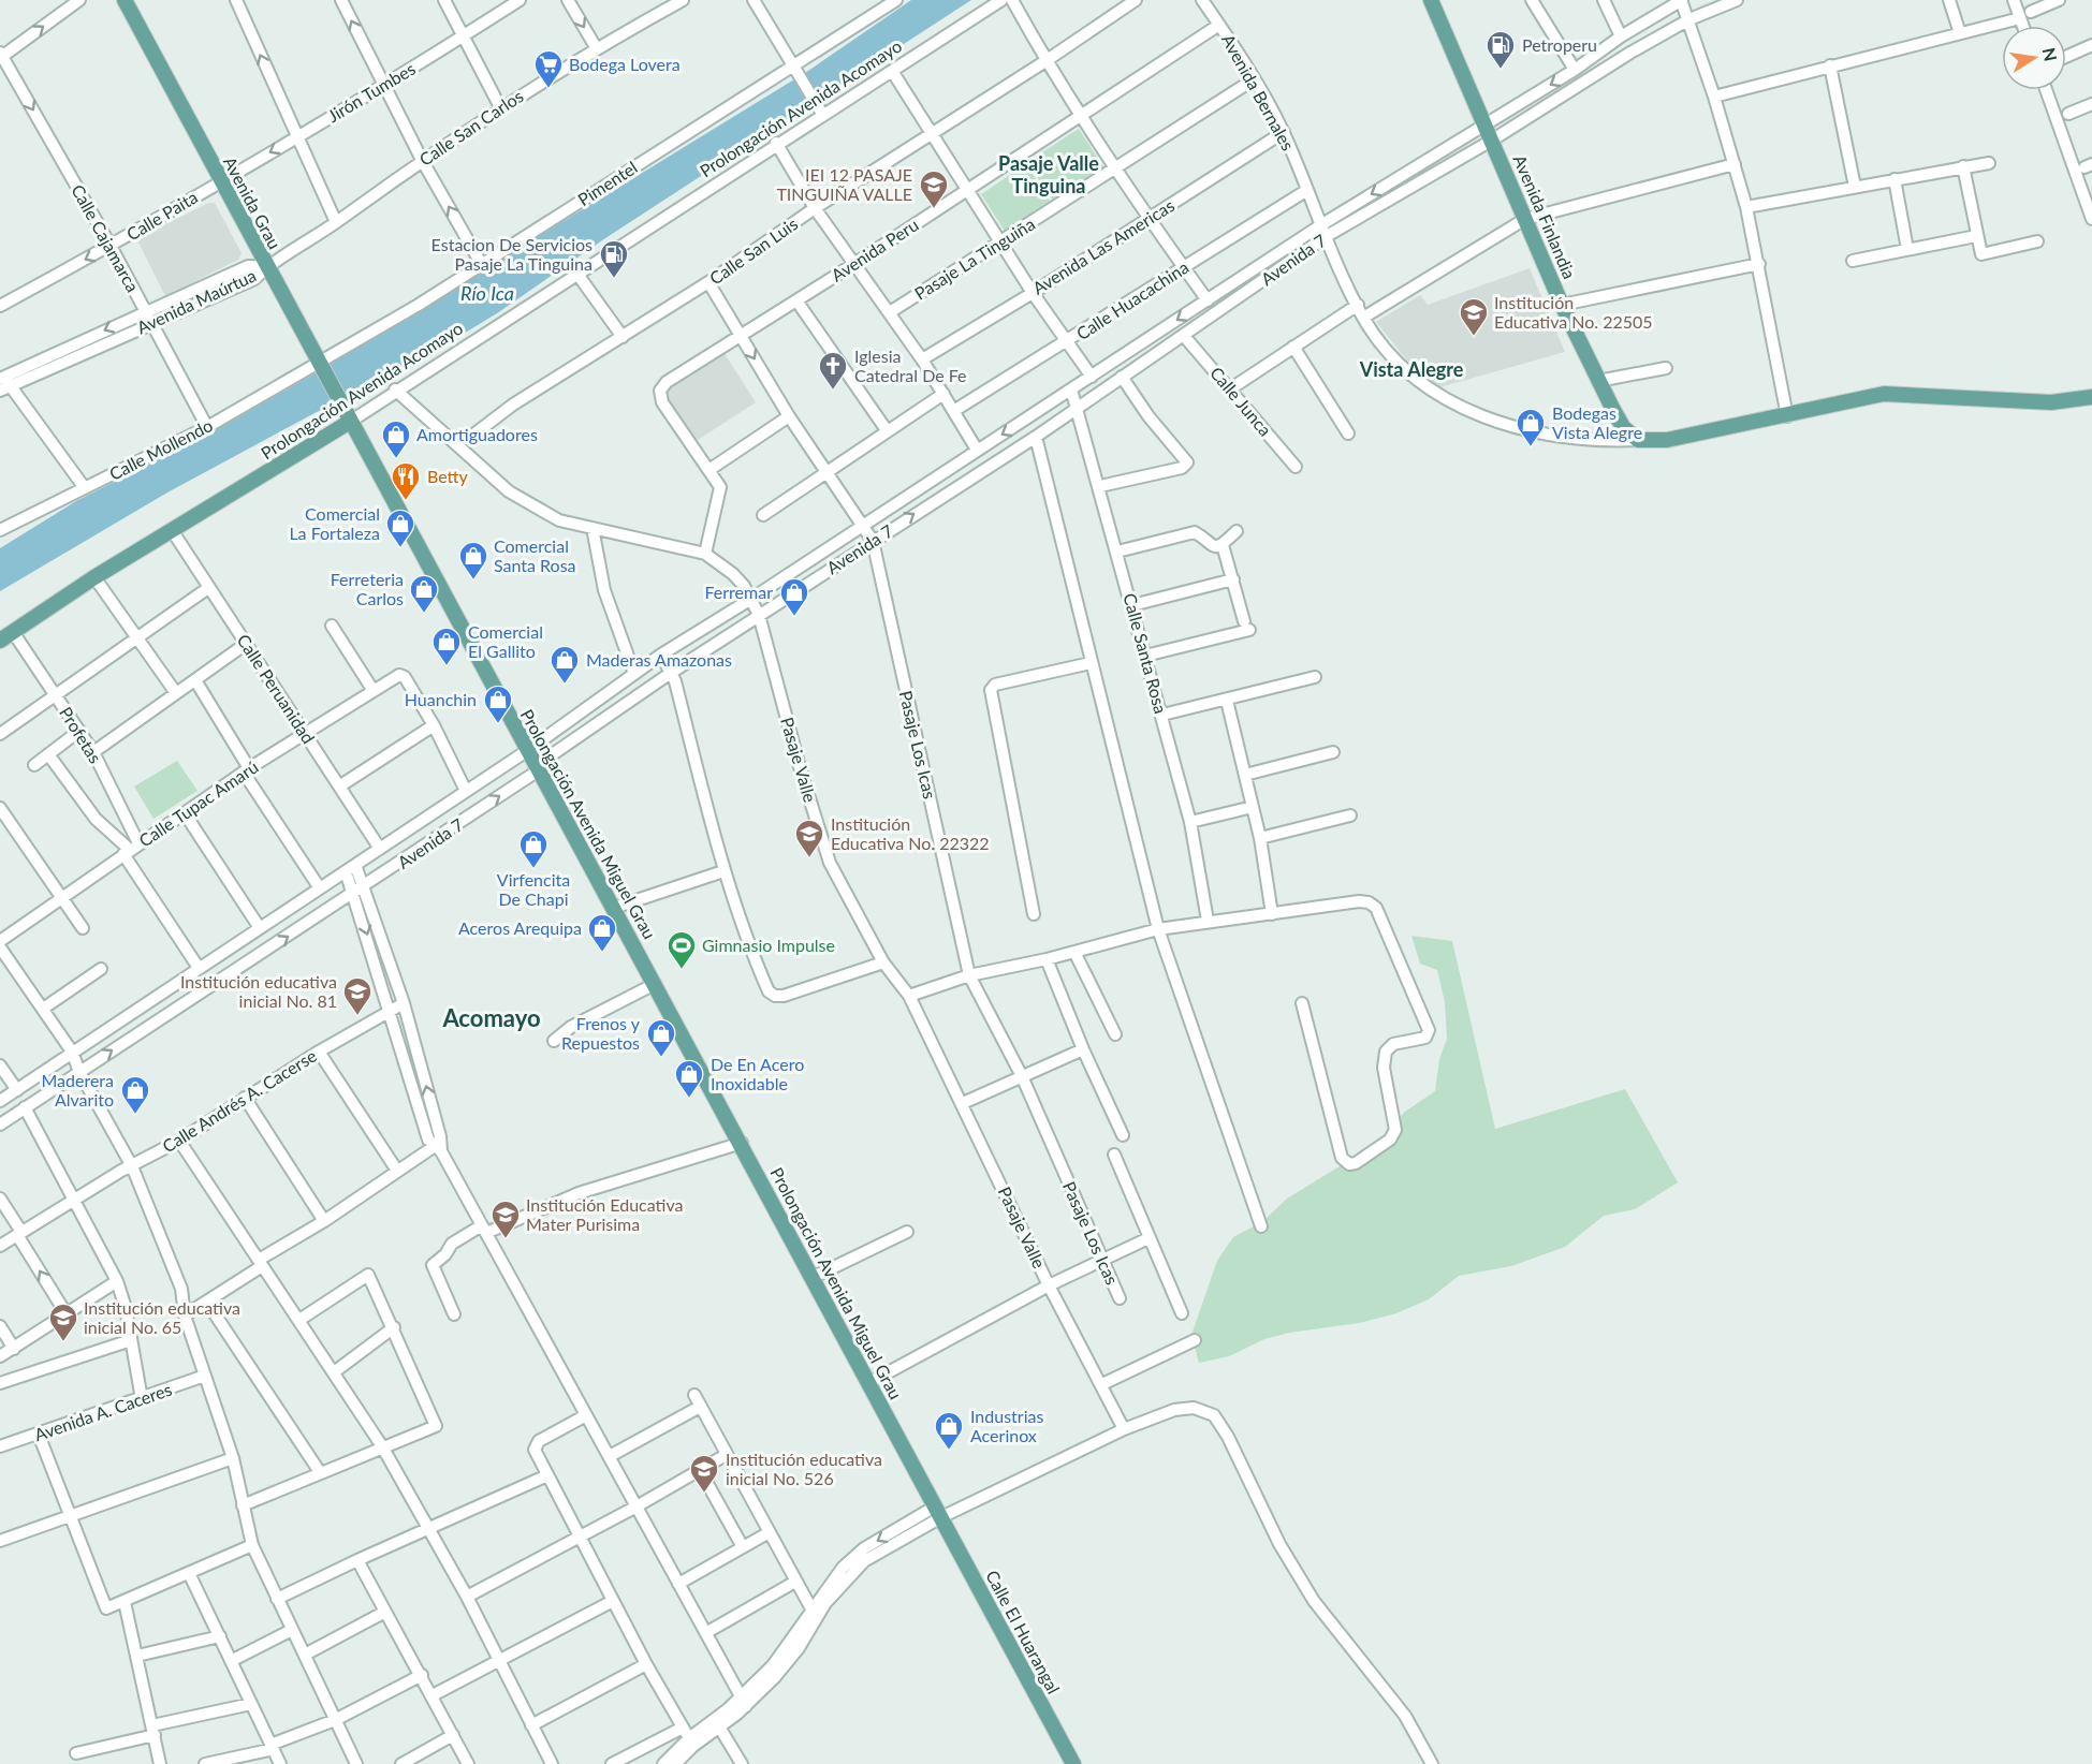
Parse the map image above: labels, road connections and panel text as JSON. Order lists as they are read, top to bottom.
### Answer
{
  "streets": {
    "main road": [
      "Prolongación Avenida Acomayo",
      "Avenida Grau",
      "Avenida Finlandia",
      "Prolongación Avenida Miguel Grau",
      "Calle El Huarangal"
    ],
    "street": [
      "Jirón Tumbes",
      "Avenida Bernales",
      "Calle San Carlos",
      "Pimentel",
      "Calle Paita",
      "Calle Cajamarca",
      "Avenida Las Americas",
      "Avenida Peru",
      "Calle San Luis",
      "Pasaje La Tinguiña",
      "Avenida 7",
      "Calle Huacachina",
      "Avenida Maúrtua",
      "Calle Junca",
      "Calle Mollendo",
      "Calle Santa Rosa",
      "Calle Peruanidad",
      "Profetas",
      "Pasaje Los Icas",
      "Pasaje Valle",
      "Calle Tupac Amarú",
      "Calle Andrés A. Cacerse",
      "Avenida A. Caceres"
    ]
  },
  "crossings": [
    ["Jirón Tumbes", "Avenida Grau"],
    ["Jirón Tumbes", "Calle Paita"],
    ["Avenida Bernales", "Avenida Finlandia"],
    ["Avenida Bernales", "Avenida Las Americas"],
    ["Avenida Bernales", "Avenida Peru"],
    ["Avenida Bernales", "Pasaje La Tinguiña"],
    ["Avenida Bernales", "Avenida 7"],
    ["Avenida Bernales", "Calle Huacachina"],
    ["Prolongación Avenida Acomayo", "Avenida Grau"],
    ["Prolongación Avenida Acomayo", "Calle Peruanidad"],
    ["Prolongación Avenida Acomayo", "Profetas"],
    ["Prolongación Avenida Acomayo", "Pasaje Valle"],
    ["Prolongación Avenida Acomayo", "Prolongación Avenida Miguel Grau"],
    ["Calle San Carlos", "Avenida Grau"],
    ["Calle San Carlos", "Avenida Maúrtua"],
    ["Pimentel", "Avenida Grau"],
    ["Pimentel", "Calle Mollendo"],
    ["Avenida Grau", "Calle Paita"],
    ["Avenida Grau", "Avenida Maúrtua"],
    ["Avenida Grau", "Calle Mollendo"],
    ["Avenida Grau", "Prolongación Avenida Miguel Grau"],
    ["Calle Paita", "Calle Cajamarca"],
    ["Avenida Finlandia", "Avenida 7"],
    ["Calle Cajamarca", "Avenida Maúrtua"],
    ["Calle Cajamarca", "Calle Mollendo"],
    ["Avenida Peru", "Pasaje Los Icas"],
    ["Calle San Luis", "Pasaje Los Icas"],
    ["Avenida 7", "Calle Junca"],
    ["Avenida 7", "Calle Santa Rosa"],
    ["Avenida 7", "Calle Peruanidad"],
    ["Avenida 7", "Profetas"],
    ["Avenida 7", "Pasaje Los Icas"],
    ["Avenida 7", "Pasaje Valle"],
    ["Avenida 7", "Prolongación Avenida Miguel Grau"],
    ["Calle Peruanidad", "Calle Tupac Amarú"],
    ["Profetas", "Calle Tupac Amarú"],
    ["Prolongación Avenida Miguel Grau", "Calle El Huarangal"]
  ],
  "one_way": ["Calle Paita", "Calle Cajamarca"],
  "districts": ["Pasaje Valle Tinguina", "Vista Alegre", "Acomayo"],
  "water": ["Río Ica"],
  "places": {
    "fuel station": ["Petroperu", "Estacion De Servicios Pasaje La Tinguina"],
    "supermarket": ["Bodega Lovera"],
    "school or university": [
      "IEI 12 PASAJE TINGUIÑA VALLE",
      "Institución Educativa No. 22505",
      "Institución Educativa No. 22322",
      "Institución educativa inicial No. 81",
      "Institución Educativa Mater Purisima",
      "Institución educativa inicial No. 65",
      "Institución educativa inicial No. 526"
    ],
    "church": ["Iglesia Catedral De Fe"],
    "shop": [
      "Bodegas Vista Alegre",
      "Amortiguadores",
      "Comercial La Fortaleza",
      "Comercial Santa Rosa",
      "Ferreteria Carlos",
      "Ferremar",
      "Comercial El Gallito",
      "Maderas Amazonas",
      "Huanchin",
      "Virfencita De Chapi",
      "Aceros Arequipa",
      "Frenos y Repuestos",
      "De En Acero Inoxidable",
      "Maderera Alvarito",
      "Industrias Acerinox"
    ],
    "restaurant": ["Betty"],
    "sports": ["Gimnasio Impulse"]
  },
  "north": "right"
}
